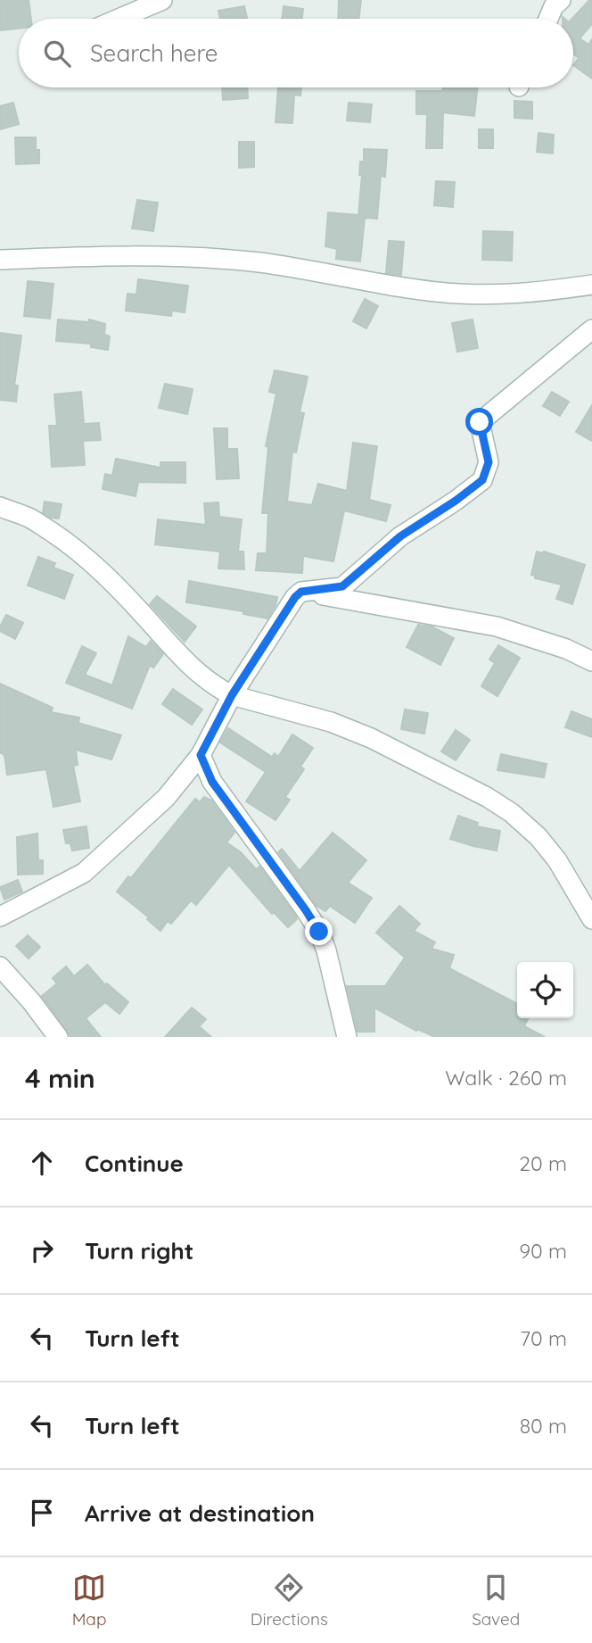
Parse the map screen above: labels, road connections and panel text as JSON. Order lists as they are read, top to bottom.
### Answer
{
  "page": {
    "search": "Search here",
    "heading": ["4 min", "Walk · 260 m"],
    "list": [
      ["Continue", "20 m"],
      ["Turn right", "90 m"],
      ["Turn left", "70 m"],
      ["Turn left", "80 m"],
      "Arrive at destination"
    ],
    "nav": ["Map", "Directions", "Saved"]
  }
}
